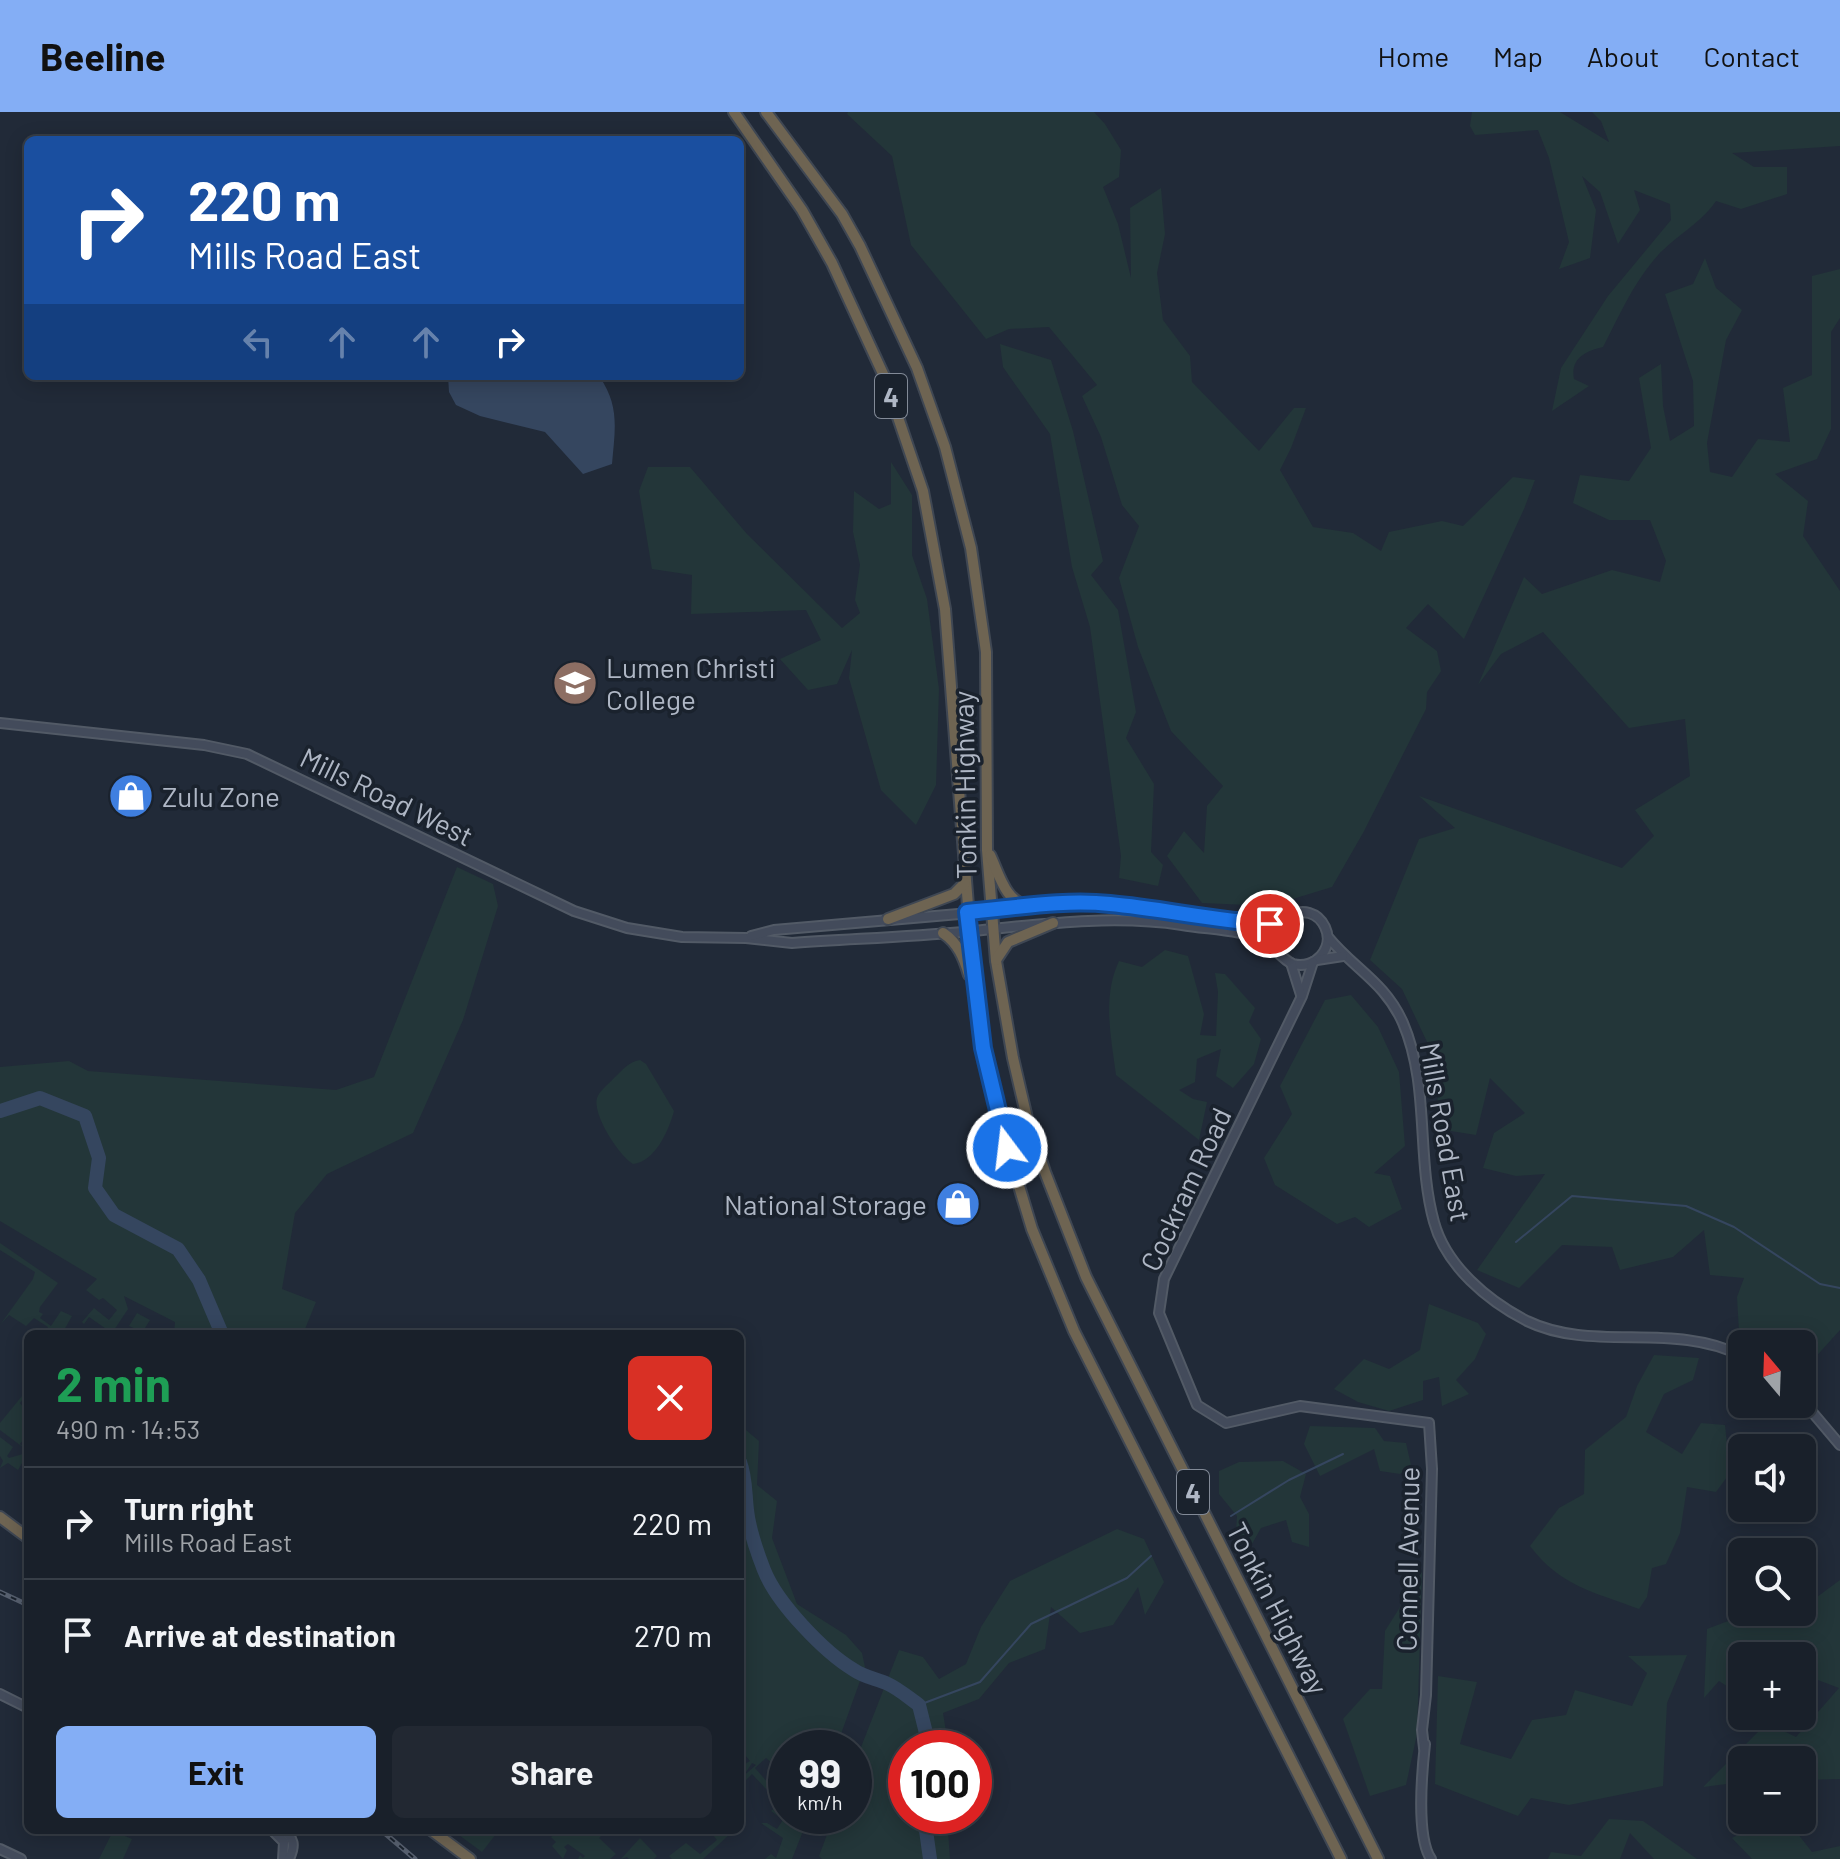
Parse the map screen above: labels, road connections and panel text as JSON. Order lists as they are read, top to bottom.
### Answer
{
  "streets": {
    "highway": ["4", "Tonkin Highway"],
    "main road": [
      "Mills Road West",
      "Mills Road East",
      "Cockram Road",
      "Connell Avenue"
    ]
  },
  "crossings": [
    ["Tonkin Highway", "Mills Road West"],
    ["Mills Road East", "Cockram Road"],
    ["Cockram Road", "Connell Avenue"]
  ],
  "places": {
    "school or university": ["Lumen Christi College"],
    "shop": ["Zulu Zone", "National Storage"]
  },
  "north": "top",
  "page": {
    "header": "Beeline",
    "nav": [
      "Home",
      "Map",
      "About",
      "Contact"
    ],
    "turn": ["220 m", "Mills Road East"],
    "map_buttons": ["+", "−"],
    "heading": ["2 min", "490 m · 14:53"],
    "list": [
      {
        "name": "Turn right",
        "note": "Mills Road East",
        "value": "220 m"
      },
      {
        "name": "Arrive at destination",
        "value": "270 m"
      }
    ],
    "buttons": ["Exit", "Share"],
    "speed": "99 km/h",
    "limit": "100"
  }
}
